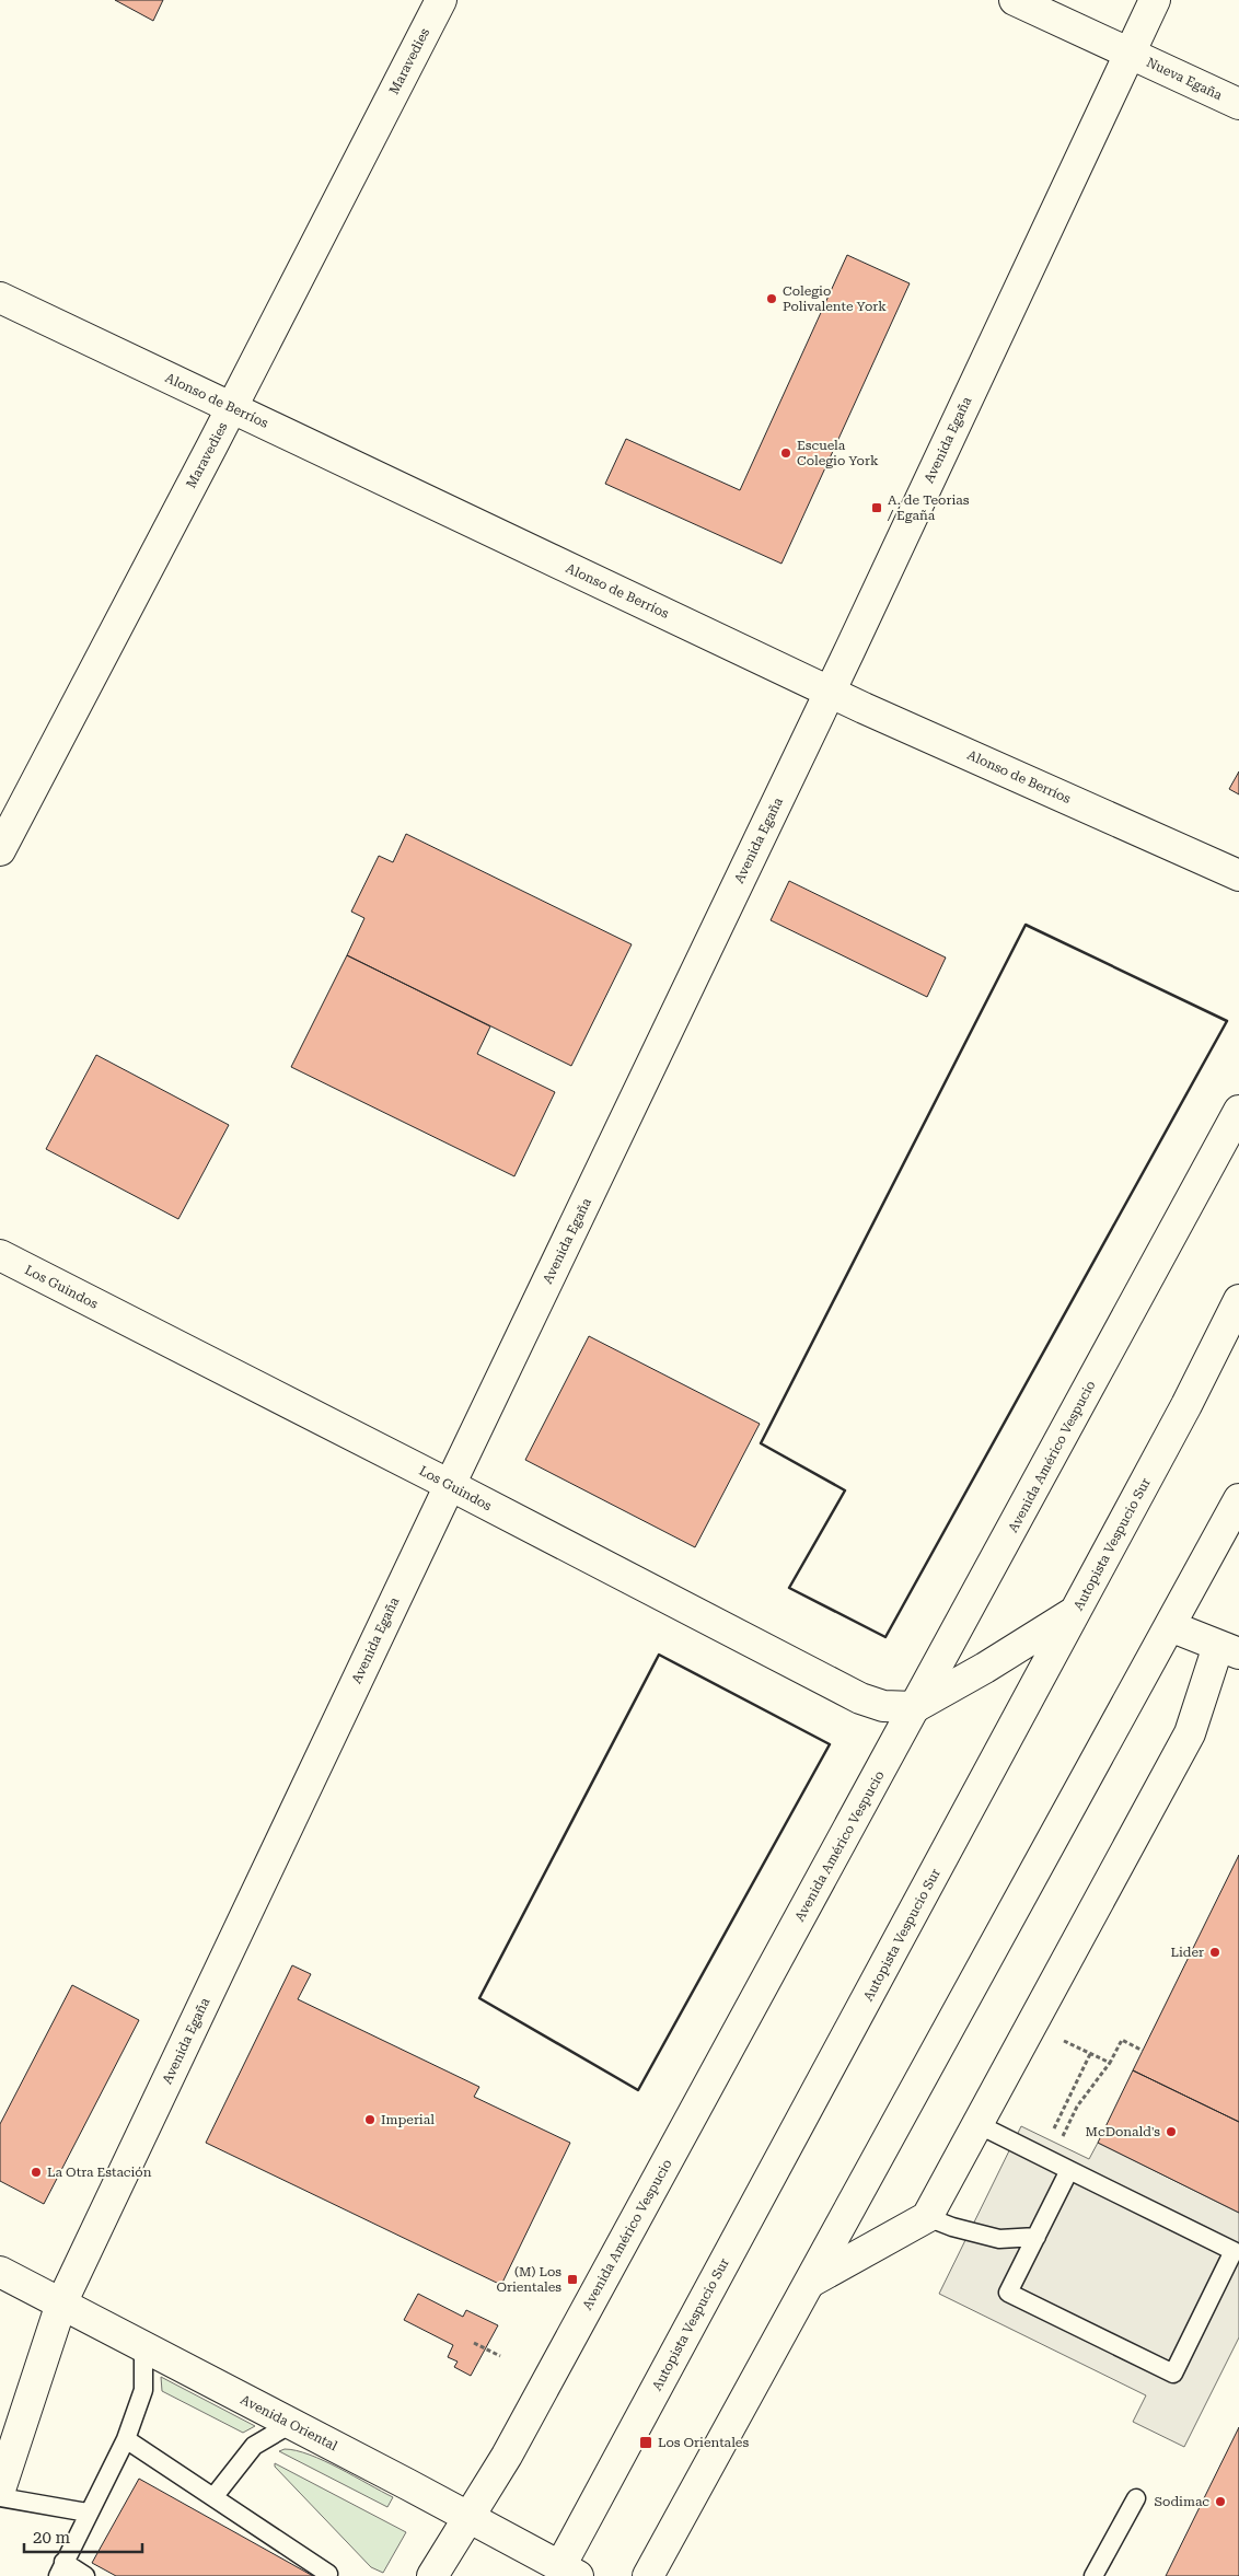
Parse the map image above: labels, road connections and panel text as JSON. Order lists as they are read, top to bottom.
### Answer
{
  "streets": {
    "main road": [
      "Maravedies",
      "Nueva Egaña",
      "Alonso de Berríos",
      "Avenida Egaña",
      "Los Guindos",
      "Avenida Américo Vespucio",
      "Autopista Vespucio Sur",
      "Avenida Oriental"
    ]
  },
  "crossings": [
    ["Maravedies", "Alonso de Berríos"],
    ["Nueva Egaña", "Avenida Egaña"],
    ["Alonso de Berríos", "Avenida Egaña"],
    ["Avenida Egaña", "Los Guindos"],
    ["Avenida Egaña", "Avenida Oriental"],
    ["Los Guindos", "Avenida Américo Vespucio"],
    ["Avenida Américo Vespucio", "Avenida Oriental"],
    ["Autopista Vespucio Sur", "Avenida Oriental"]
  ],
  "places": {
    "other": [
      "Colegio Polivalente York",
      "Escuela Colegio York",
      "Lider",
      "Imperial",
      "McDonald's",
      "La Otra Estación",
      "Sodimac"
    ],
    "transit": ["A. de Teorias / Egaña", "(M) Los Orientales", "Los Orientales"]
  },
  "scale_bar": "20 m"
}
